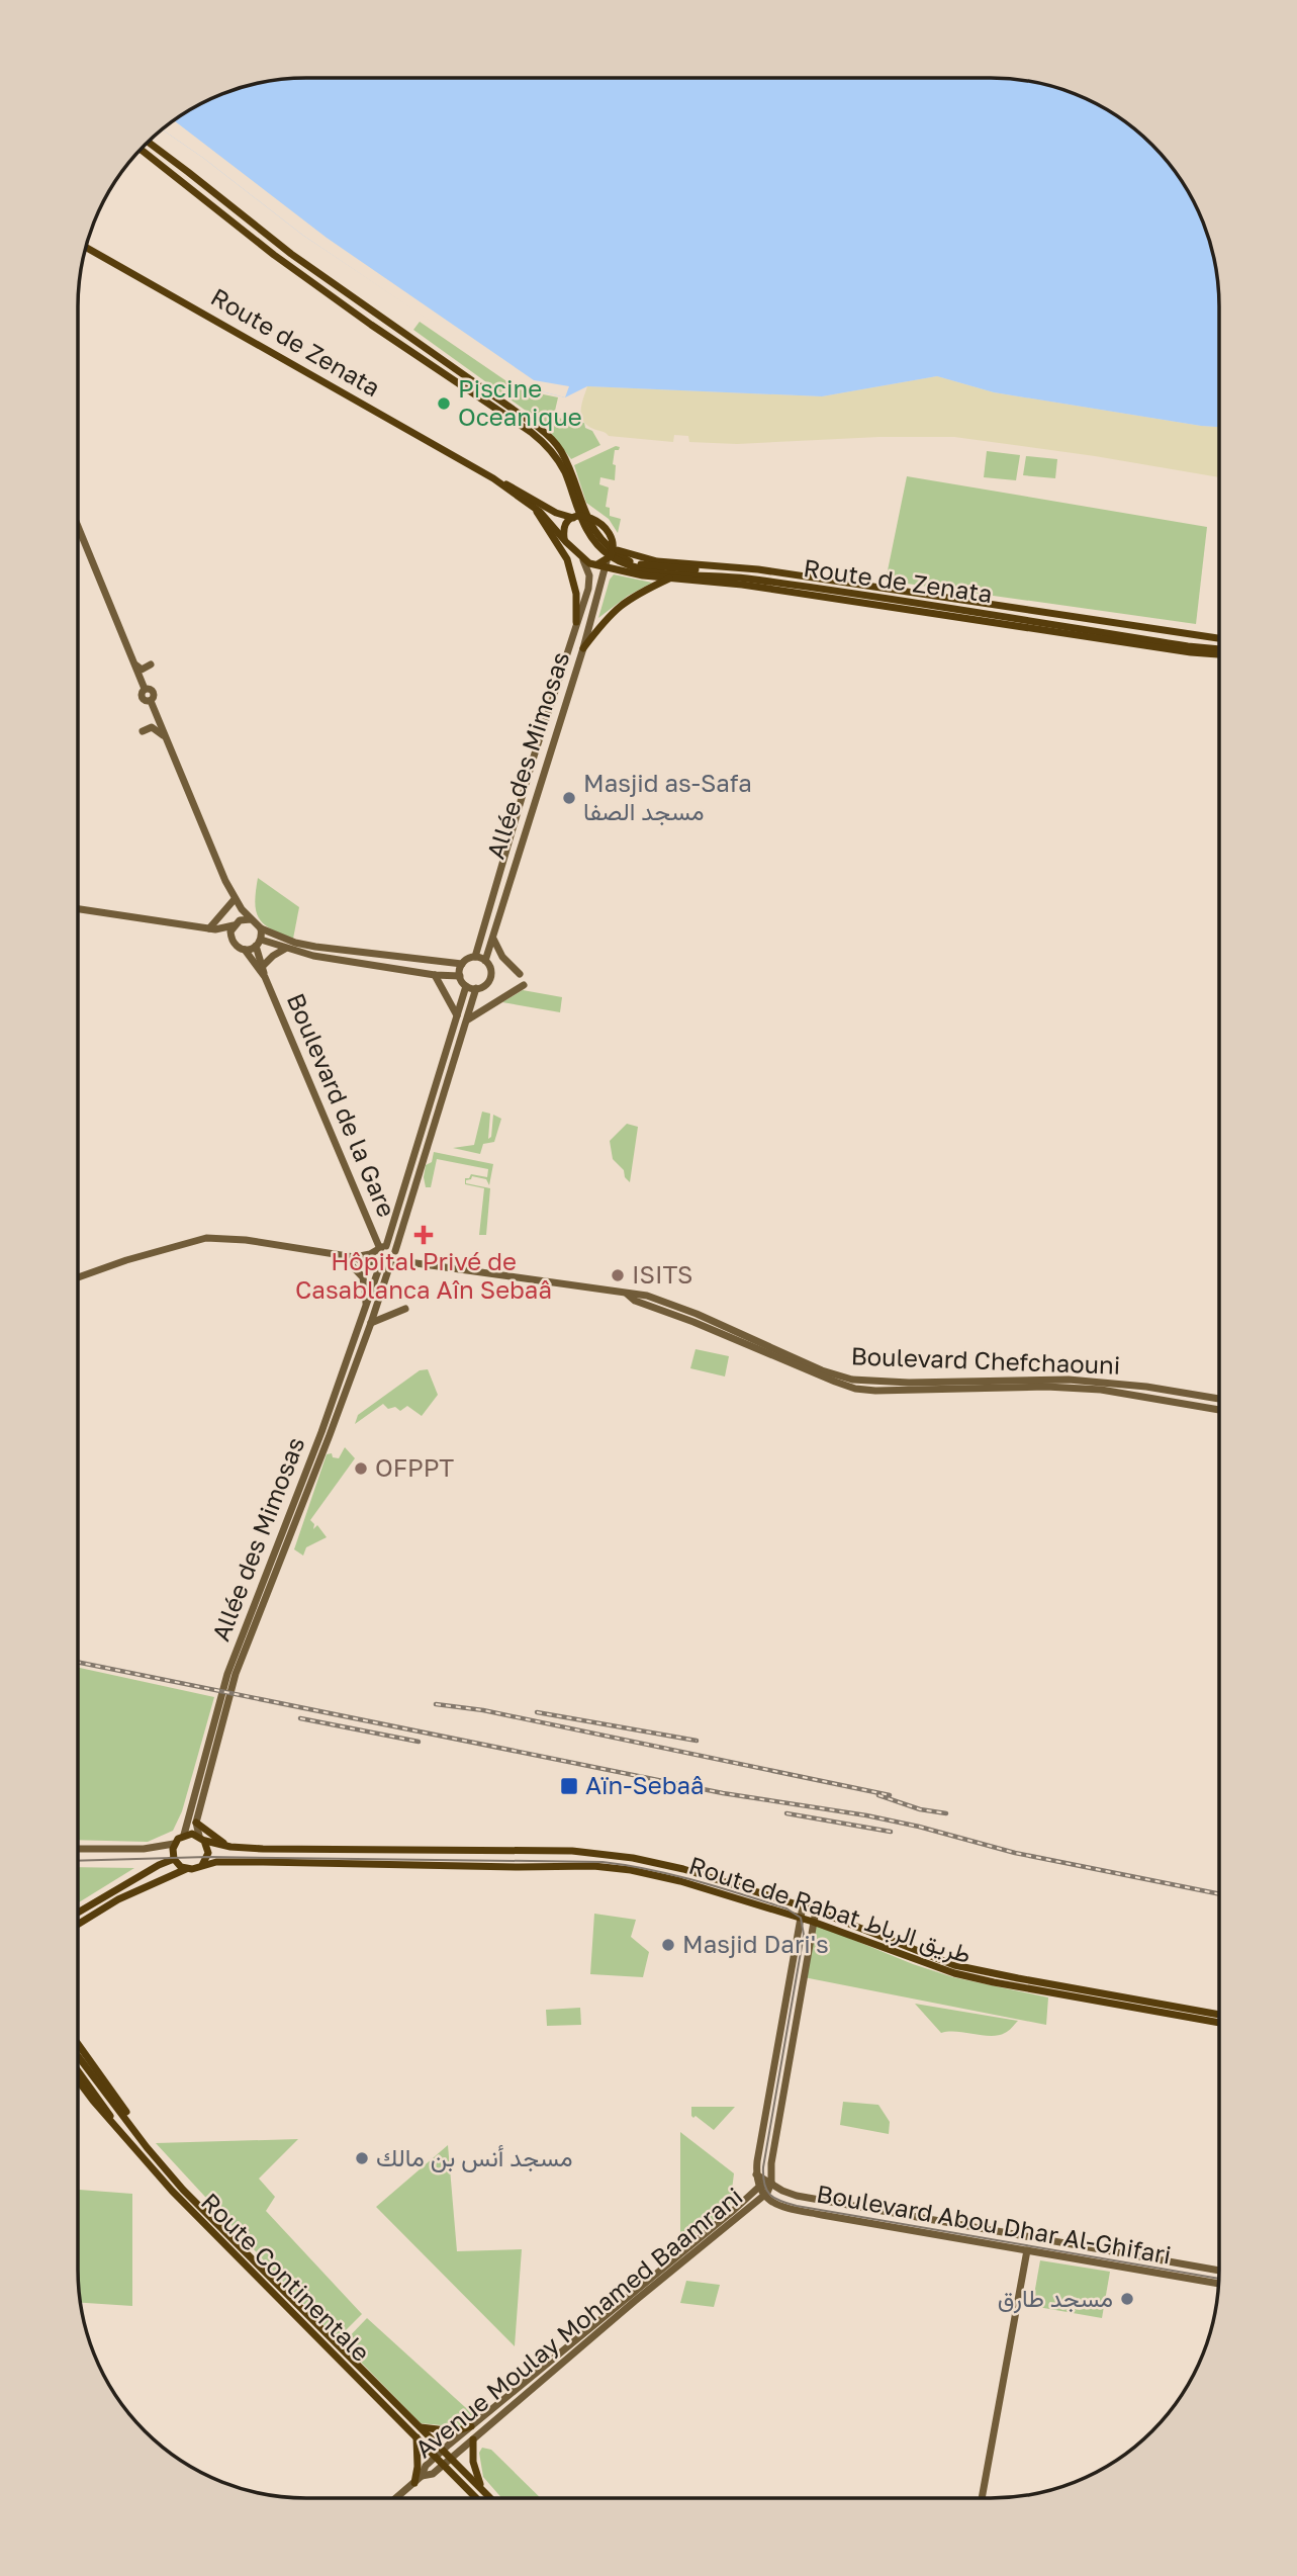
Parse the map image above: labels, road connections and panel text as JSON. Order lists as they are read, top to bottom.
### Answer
{
  "streets": {
    "main road": ["Route de Zenata", "Route de Rabat طريق الرباط", "Route Continentale"],
    "street": [
      "Allée des Mimosas",
      "Boulevard de la Gare",
      "Boulevard Chefchaouni",
      "Boulevard Abou Dhar Al-Ghifari",
      "Avenue Moulay Mohamed Baamrani"
    ]
  },
  "crossings": [
    ["Route de Zenata", "Allée des Mimosas"],
    ["Allée des Mimosas", "Boulevard Chefchaouni"],
    ["Allée des Mimosas", "Route de Rabat طريق الرباط"],
    ["Boulevard de la Gare", "Boulevard Chefchaouni"],
    ["Route de Rabat طريق الرباط", "Avenue Moulay Mohamed Baamrani"],
    ["Boulevard Abou Dhar Al-Ghifari", "Avenue Moulay Mohamed Baamrani"],
    ["Route Continentale", "Avenue Moulay Mohamed Baamrani"]
  ],
  "places": {
    "other": [
      "Piscine Oceanique",
      "Masjid as-Safa مسجد الصفا",
      "ISITS",
      "OFPPT",
      "Masjid Dari's",
      "مسجد أنس بن مالك",
      "مسجد طارق"
    ],
    "health": ["Hôpital Privé de Casablanca Aîn Sebaâ"],
    "transit": ["Aïn-Sebaâ"]
  }
}
